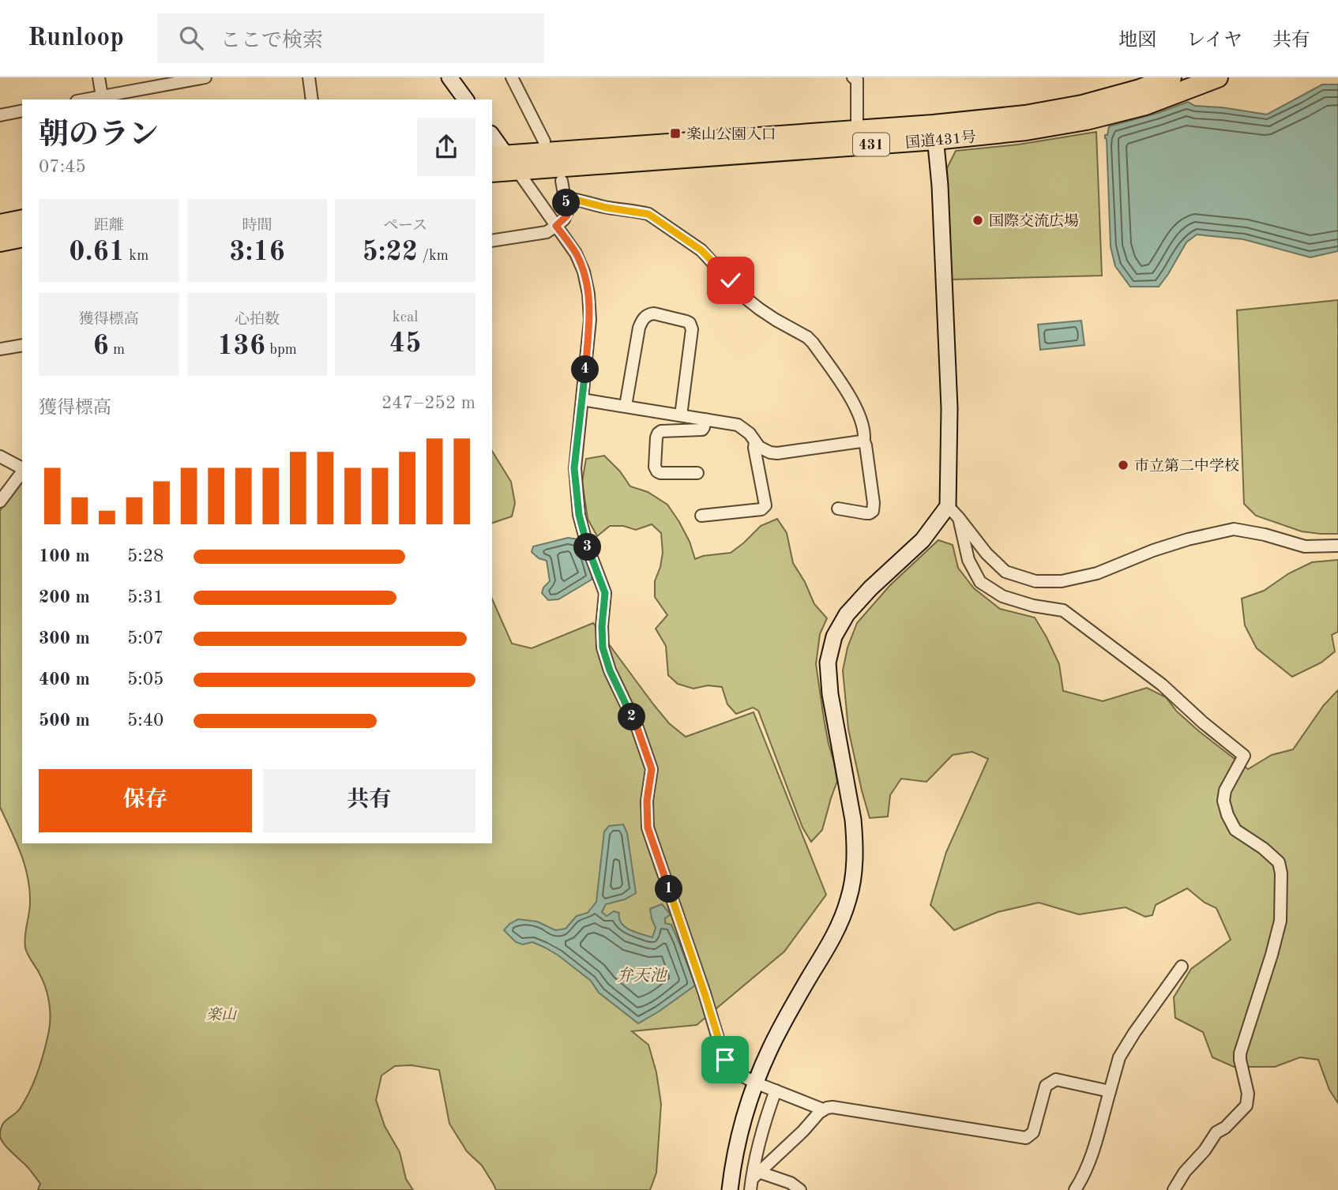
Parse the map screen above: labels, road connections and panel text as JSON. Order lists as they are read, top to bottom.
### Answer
{
  "streets": {
    "highway": ["国道431号", "431"]
  },
  "water": ["弁天池"],
  "parks": ["楽山"],
  "places": {
    "transit": ["楽山公園入口"],
    "other": ["国際交流広場", "市立第二中学校"]
  },
  "page": {
    "header": "Runloop",
    "search": "ここで検索",
    "nav": ["地図", "レイヤ", "共有"],
    "heading": ["朝のラン", "07:45"],
    "pins": [
      "5",
      "4",
      "3",
      "2",
      "1"
    ],
    "stats": [
      ["距離", "0.61 km"],
      ["時間", "3:16"],
      ["ペース", "5:22 /km"],
      ["獲得標高", "6 m"],
      ["心拍数", "136 bpm"],
      ["kcal", "45"]
    ],
    "chart": ["獲得標高", "247–252 m"],
    "list": [
      {
        "name": "100 m",
        "note": "5:28"
      },
      {
        "name": "200 m",
        "note": "5:31"
      },
      {
        "name": "300 m",
        "note": "5:07"
      },
      {
        "name": "400 m",
        "note": "5:05"
      },
      {
        "name": "500 m",
        "note": "5:40"
      }
    ],
    "buttons": ["保存", "共有"]
  }
}
